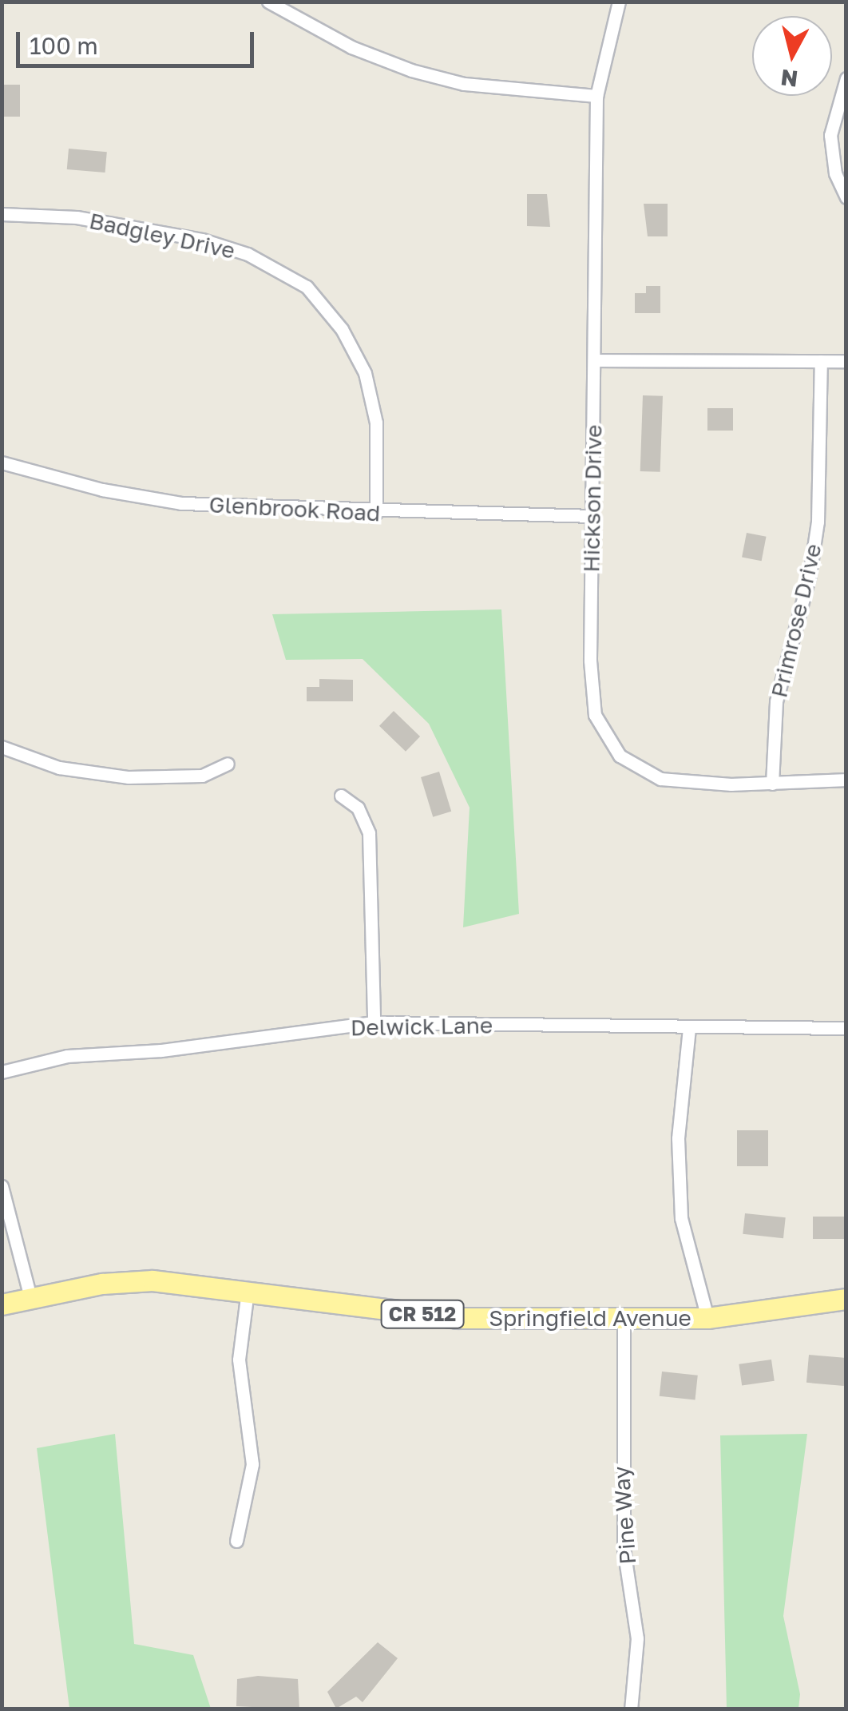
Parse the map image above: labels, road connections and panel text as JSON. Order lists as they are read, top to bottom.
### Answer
{
  "streets": {
    "main road": ["CR 512", "Springfield Avenue"],
    "street": [
      "Badgley Drive",
      "Hickson Drive",
      "Glenbrook Road",
      "Primrose Drive",
      "Delwick Lane",
      "Pine Way"
    ]
  },
  "crossings": [
    ["Badgley Drive", "Glenbrook Road"],
    ["Hickson Drive", "Glenbrook Road"],
    ["Hickson Drive", "Primrose Drive"],
    ["Springfield Avenue", "Pine Way"]
  ],
  "scale_bar": "100 m",
  "north": "bottom"
}
